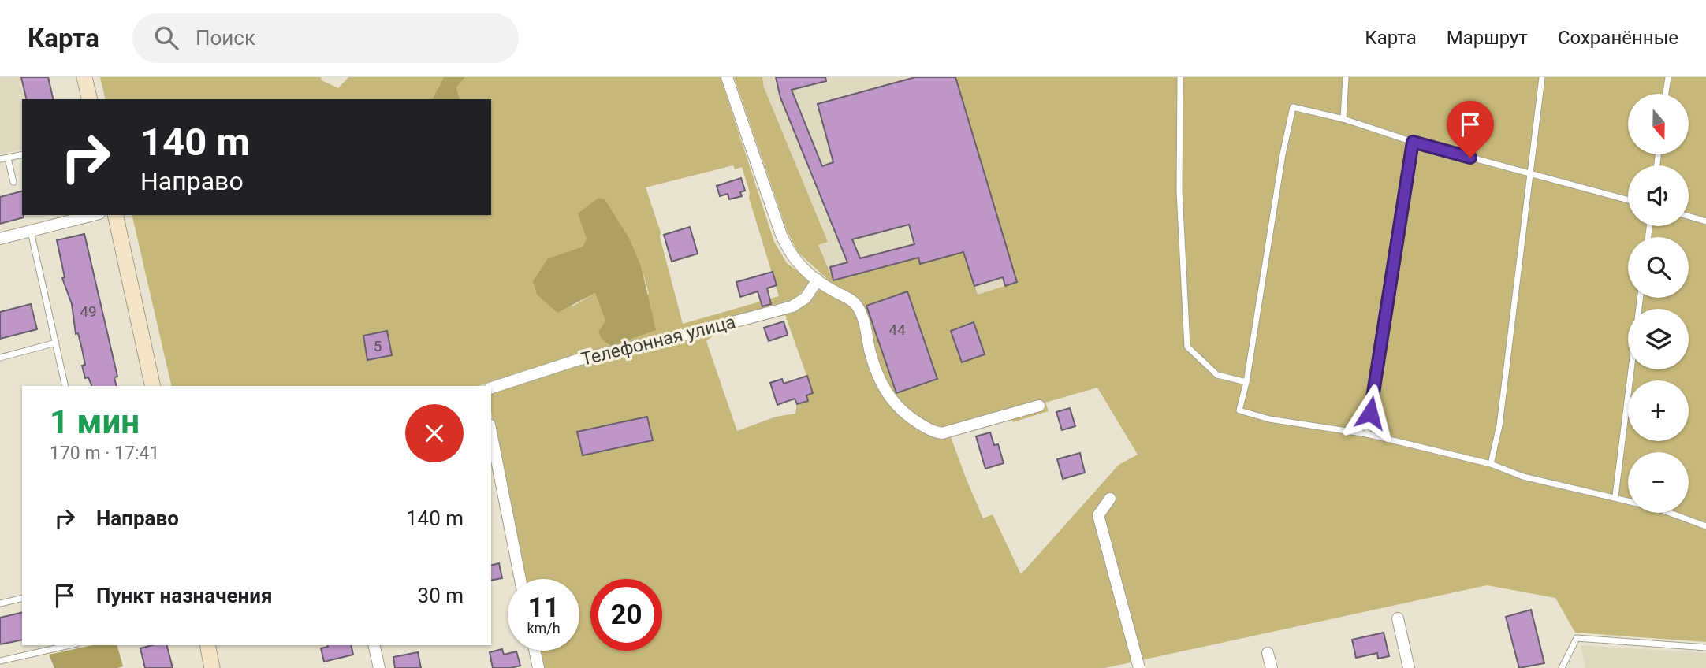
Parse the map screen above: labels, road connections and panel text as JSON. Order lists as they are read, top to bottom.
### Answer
{
  "streets": {
    "street": ["Телефонная улица"]
  },
  "house_numbers": ["49", "44", "5"],
  "north": "bottom",
  "page": {
    "header": "Карта",
    "search": "Поиск",
    "nav": ["Карта", "Маршрут", "Сохранённые"],
    "map_buttons": ["+", "−"],
    "turn": ["140 m", "Направо"],
    "heading": ["1 мин", "170 m · 17:41"],
    "list": [
      {
        "name": "Направо",
        "value": "140 m"
      },
      {
        "name": "Пункт назначения",
        "value": "30 m"
      }
    ],
    "speed": "11 km/h",
    "limit": "20"
  }
}
